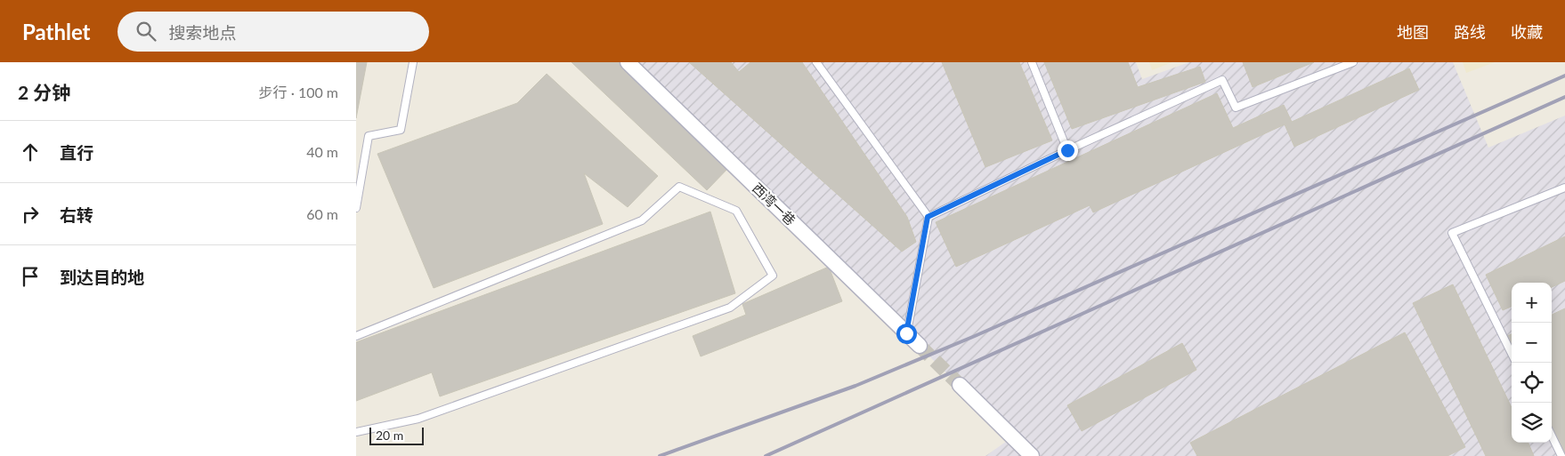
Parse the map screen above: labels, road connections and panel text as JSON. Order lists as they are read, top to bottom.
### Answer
{
  "streets": {
    "street": ["西湾一巷"]
  },
  "scale_bar": "20 m",
  "page": {
    "header": "Pathlet",
    "search": "搜索地点",
    "nav": ["地图", "路线", "收藏"],
    "heading": ["2 分钟", "步行 · 100 m"],
    "list": [
      ["直行", "40 m"],
      ["右转", "60 m"],
      "到达目的地"
    ],
    "map_buttons": ["+", "−"],
    "scale": "20 m"
  }
}
